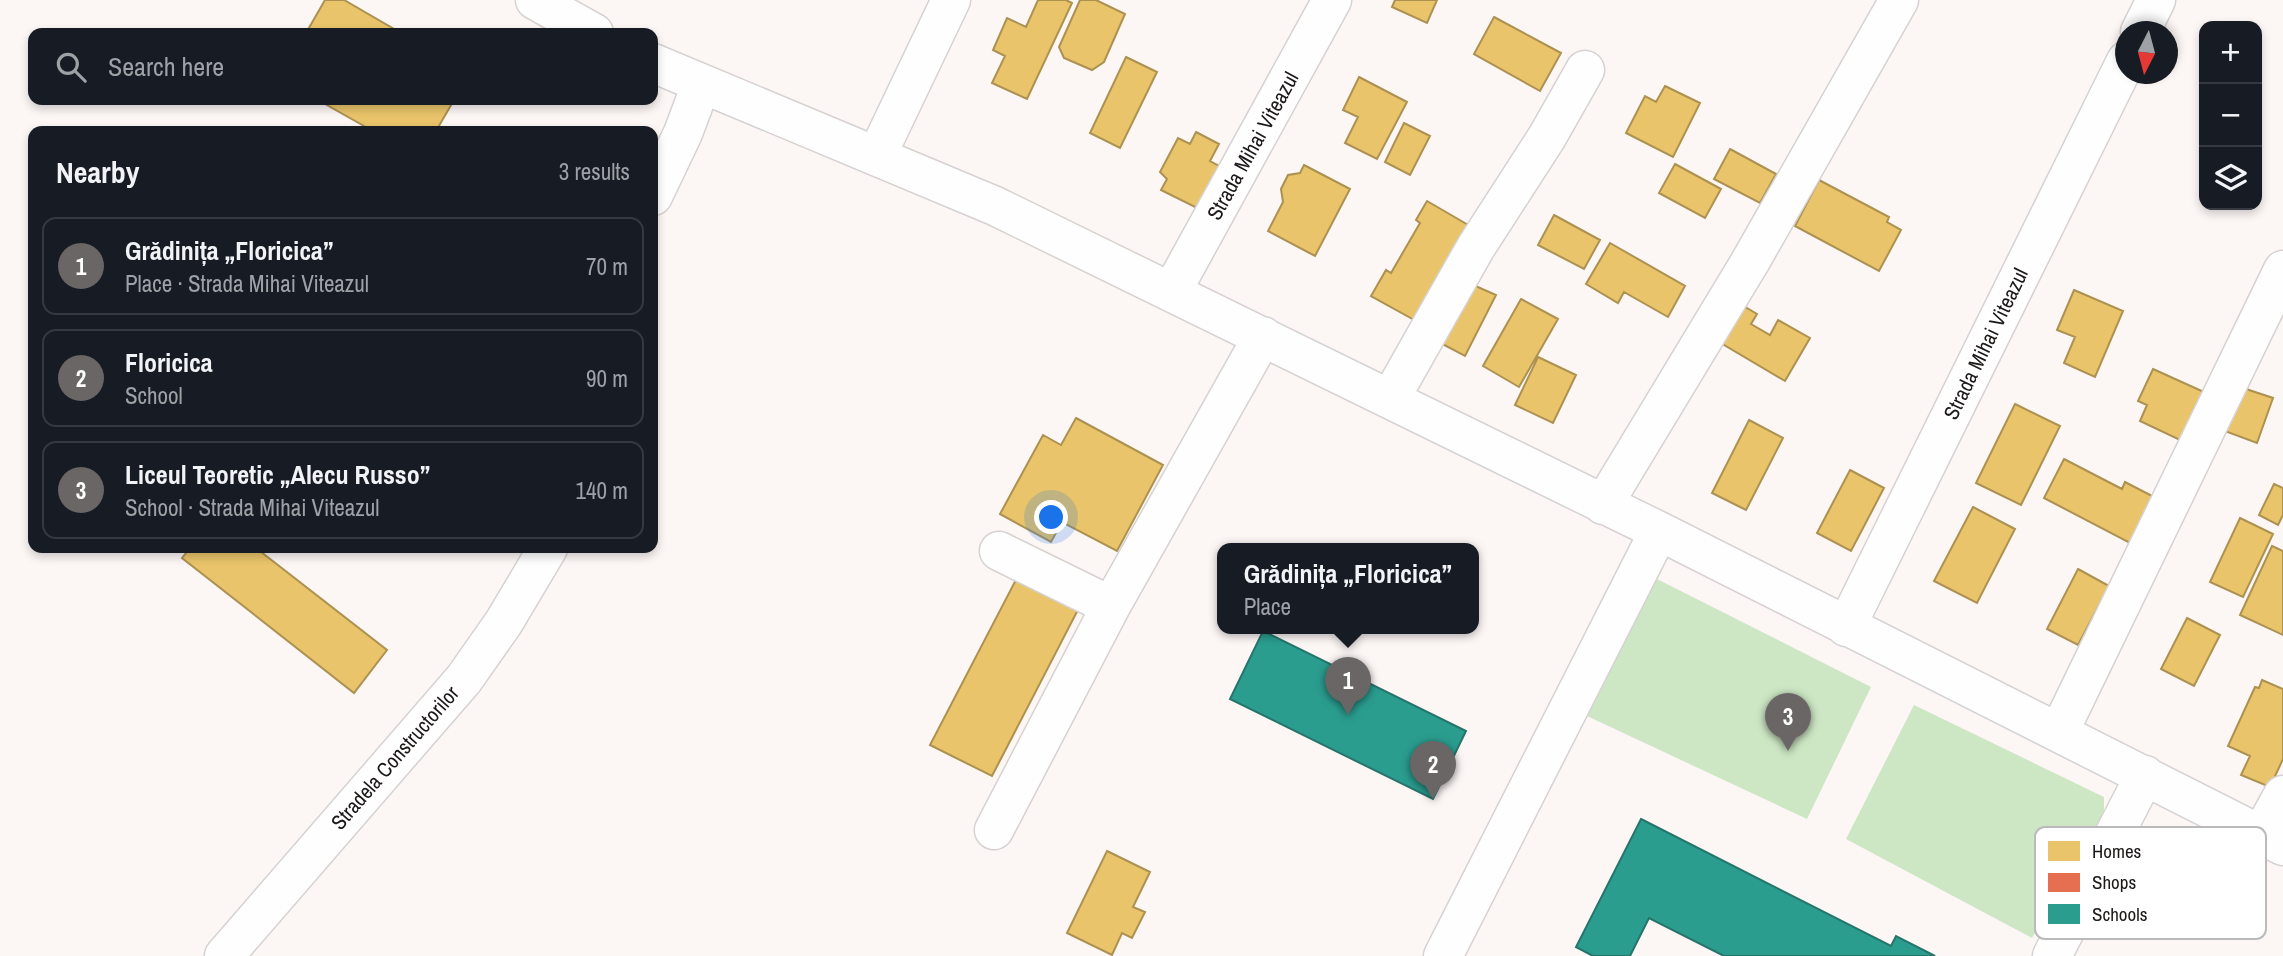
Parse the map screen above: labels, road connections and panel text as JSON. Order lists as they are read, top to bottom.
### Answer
{
  "streets": {
    "street": ["Strada Mihai Viteazul", "Stradela Constructorilor"]
  },
  "legend": ["Homes", "Shops", "Schools"],
  "north": "bottom",
  "page": {
    "map_buttons": ["+", "−"],
    "search": "Search here",
    "heading": ["Nearby", "3 results"],
    "list": [
      {
        "mark": "1",
        "name": "Grădinița „Floricica”",
        "note": "Place · Strada Mihai Viteazul",
        "value": "70 m"
      },
      {
        "mark": "2",
        "name": "Floricica",
        "note": "School",
        "value": "90 m"
      },
      {
        "mark": "3",
        "name": "Liceul Teoretic „Alecu Russo”",
        "note": "School · Strada Mihai Viteazul",
        "value": "140 m"
      }
    ],
    "popup": ["Grădinița „Floricica”", "Place"],
    "pins": ["1", "3", "2"]
  }
}
